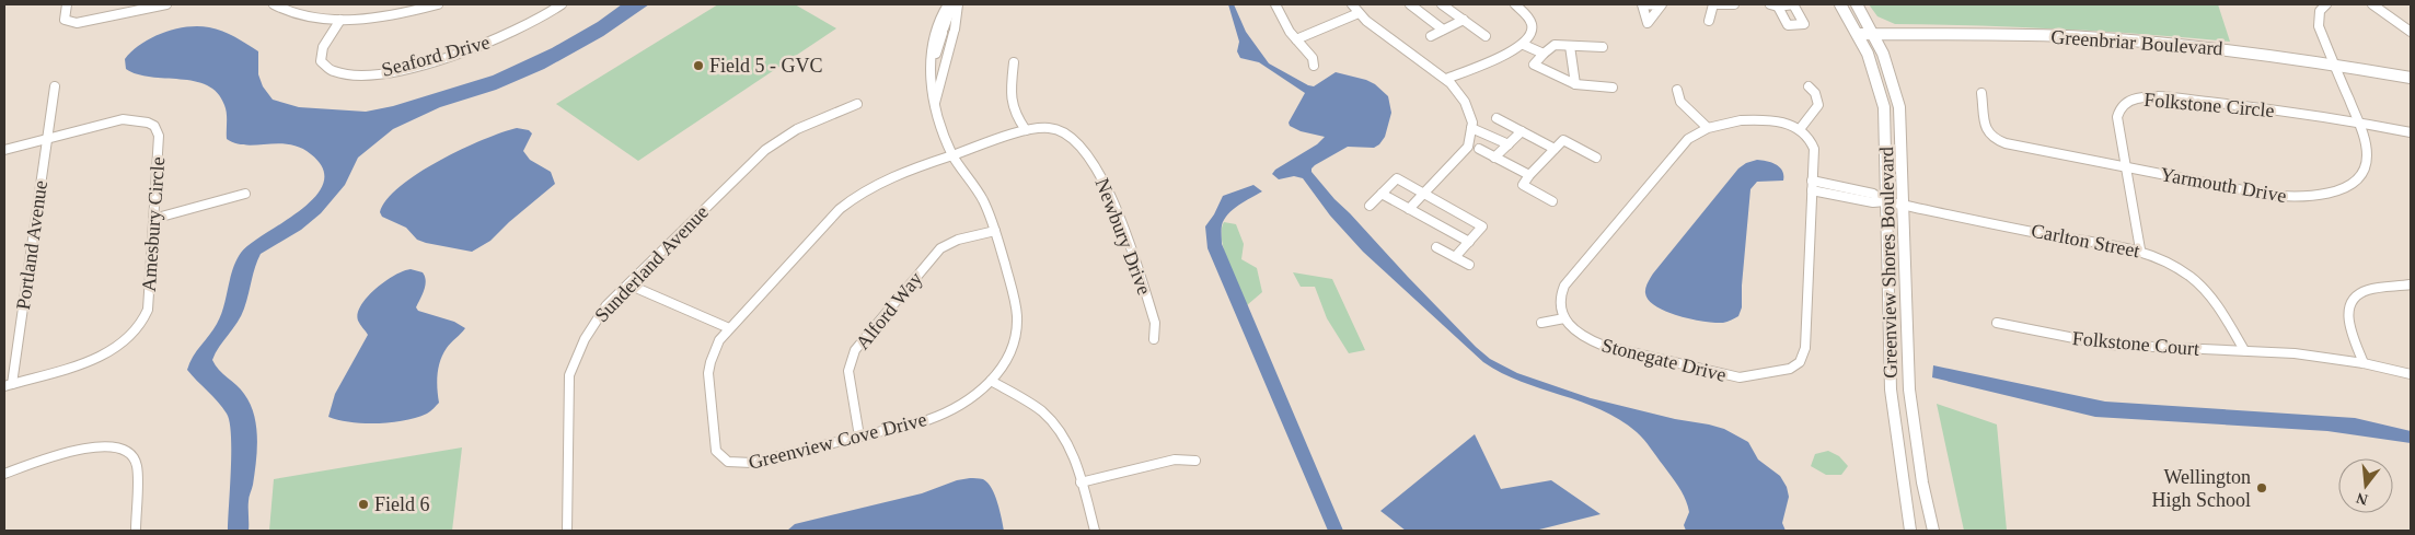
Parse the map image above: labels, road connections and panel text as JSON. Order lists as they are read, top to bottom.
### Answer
{
  "streets": {
    "street": [
      "Greenbriar Boulevard",
      "Seaford Drive",
      "Folkstone Circle",
      "Yarmouth Drive",
      "Amesbury Circle",
      "Newbury Drive",
      "Carlton Street",
      "Portland Avenue",
      "Greenview Shores Boulevard",
      "Sunderland Avenue",
      "Alford Way",
      "Folkstone Court",
      "Stonegate Drive",
      "Greenview Cove Drive"
    ]
  },
  "crossings": [
    ["Greenbriar Boulevard", "Yarmouth Drive"],
    ["Greenbriar Boulevard", "Greenview Shores Boulevard"],
    ["Folkstone Circle", "Yarmouth Drive"],
    ["Folkstone Circle", "Carlton Street"],
    ["Amesbury Circle", "Portland Avenue"],
    ["Newbury Drive", "Greenview Cove Drive"],
    ["Carlton Street", "Greenview Shores Boulevard"],
    ["Carlton Street", "Folkstone Court"],
    ["Alford Way", "Greenview Cove Drive"]
  ],
  "places": ["Field 5 - GVC", "Wellington High School", "Field 6"],
  "north": "bottom"
}
